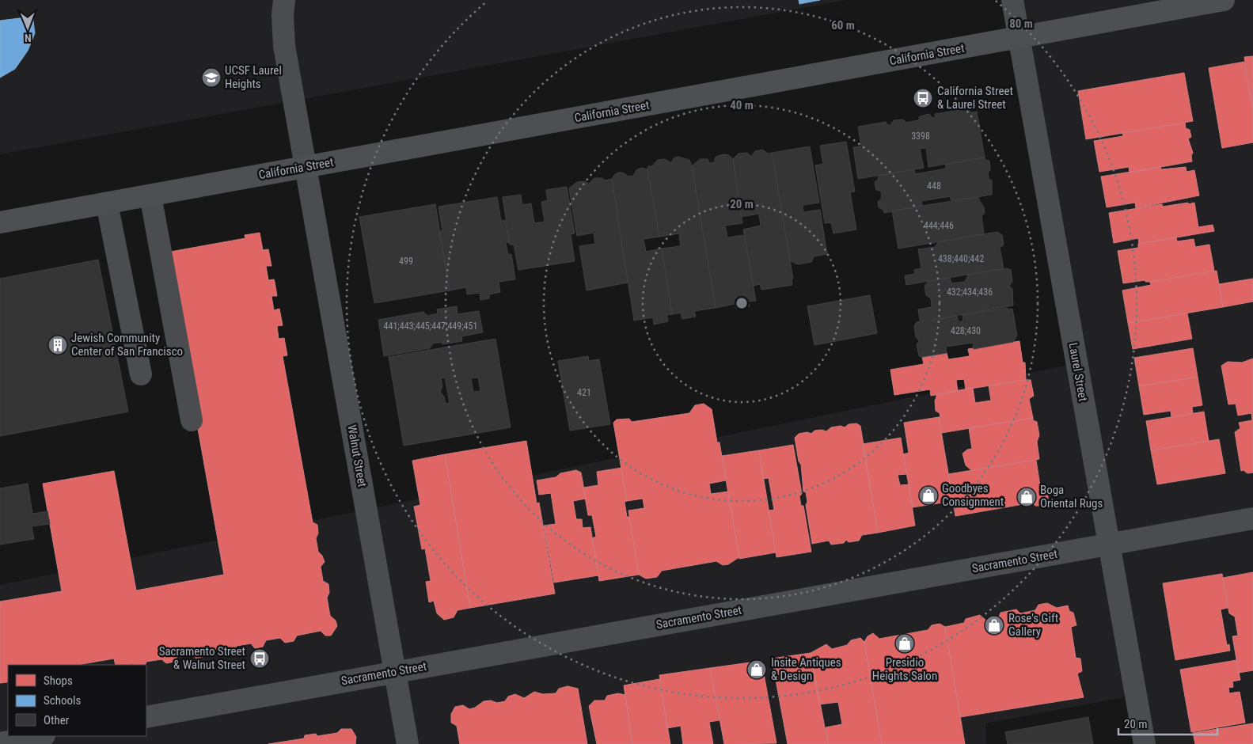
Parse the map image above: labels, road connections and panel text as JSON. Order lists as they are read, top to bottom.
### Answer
{
  "streets": {
    "main road": ["California Street"],
    "street": ["Laurel Street", "Walnut Street", "Sacramento Street"]
  },
  "crossings": [
    ["California Street", "Laurel Street"],
    ["California Street", "Walnut Street"],
    ["Laurel Street", "Sacramento Street"],
    ["Walnut Street", "Sacramento Street"]
  ],
  "places": {
    "school or university": ["UCSF Laurel Heights"],
    "bus stop": ["California Street & Laurel Street", "Sacramento Street & Walnut Street"],
    "building": ["Jewish Community Center of San Francisco"],
    "shop": [
      "Goodbyes Consignment",
      "Boga Oriental Rugs",
      "Rose's Gift Gallery",
      "Presidio Heights Salon",
      "Insite Antiques & Design"
    ]
  },
  "house_numbers": [
    "3398",
    "448",
    "444;446",
    "438;440;442",
    "499",
    "432;434;436",
    "441;443;445;447;449;451",
    "428;430",
    "421"
  ],
  "legend": ["Shops", "Schools", "Other"],
  "scale_bar": "20 m",
  "north": "bottom",
  "rings": [
    "80 m",
    "60 m",
    "40 m",
    "20 m"
  ]
}
